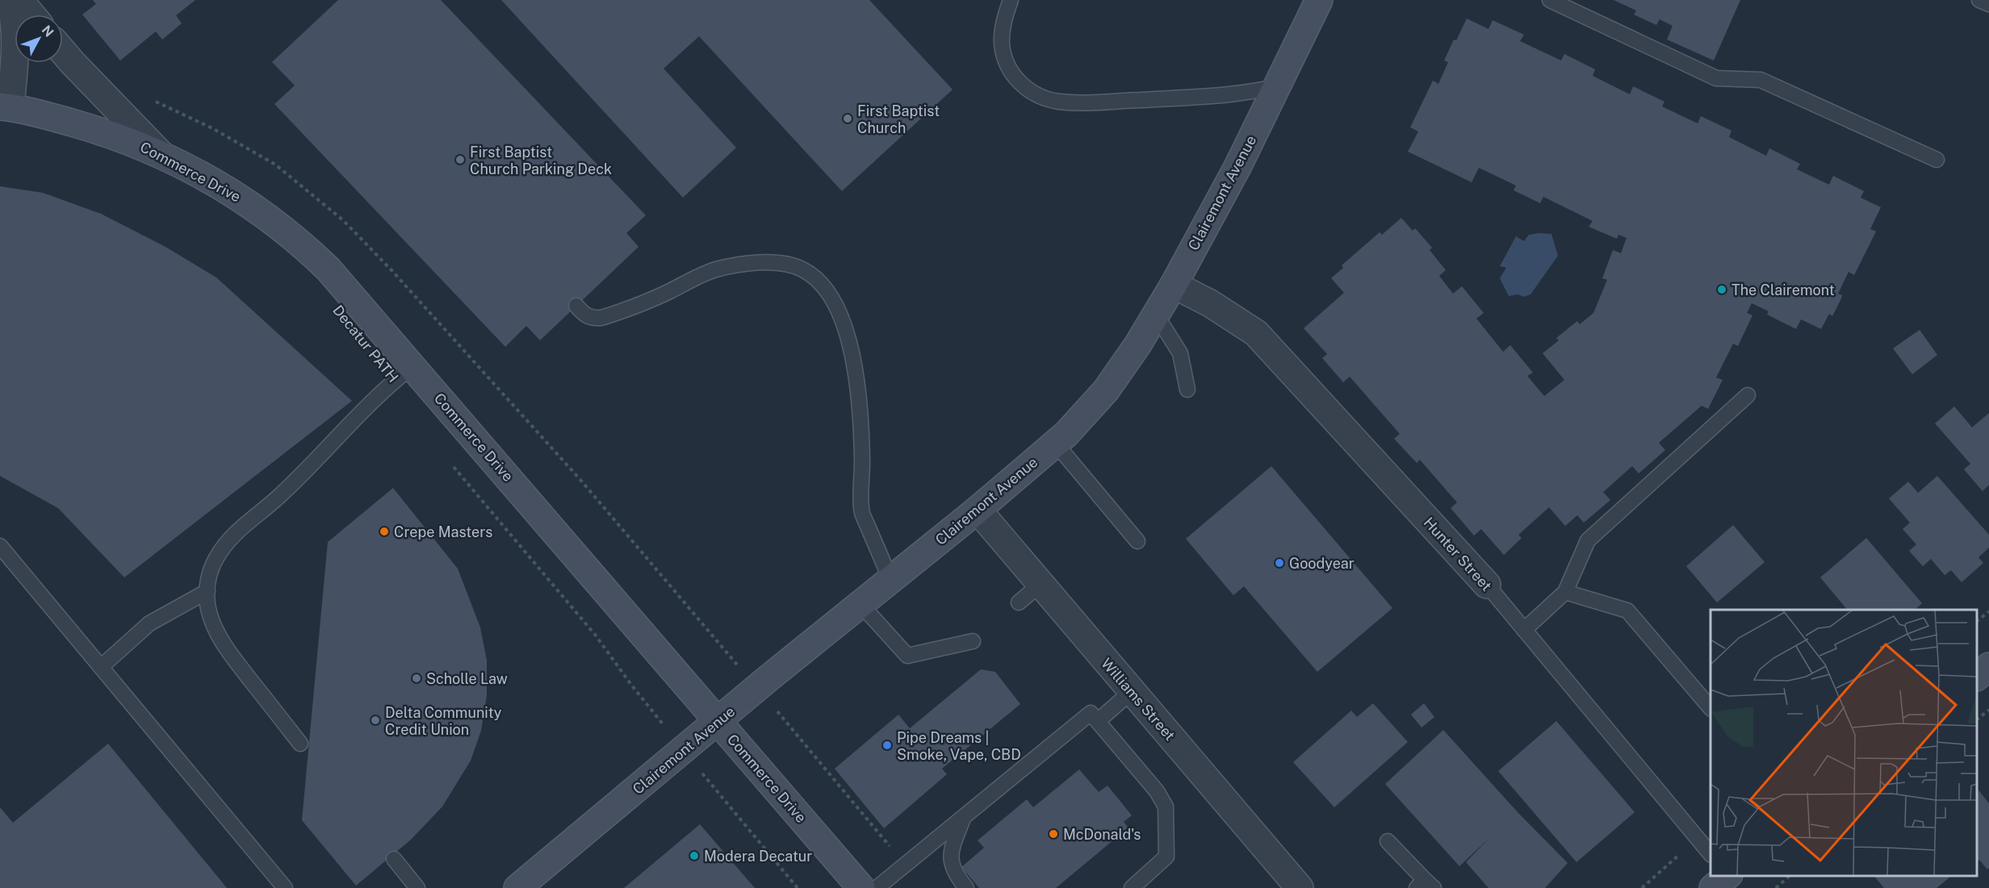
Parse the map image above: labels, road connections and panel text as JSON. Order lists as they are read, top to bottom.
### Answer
{
  "streets": {
    "main road": ["Commerce Drive", "Clairemont Avenue"],
    "street": ["Hunter Street", "Williams Street"]
  },
  "crossings": [
    ["Commerce Drive", "Clairemont Avenue"],
    ["Clairemont Avenue", "Hunter Street"],
    ["Clairemont Avenue", "Williams Street"]
  ],
  "places": [
    "First Baptist Church",
    "First Baptist Church Parking Deck",
    "The Clairemont",
    "Crepe Masters",
    "Goodyear",
    "Scholle Law",
    "Delta Community Credit Union",
    "Pipe Dreams | Smoke, Vape, CBD",
    "McDonald's",
    "Modera Decatur"
  ],
  "north": "top right"
}
